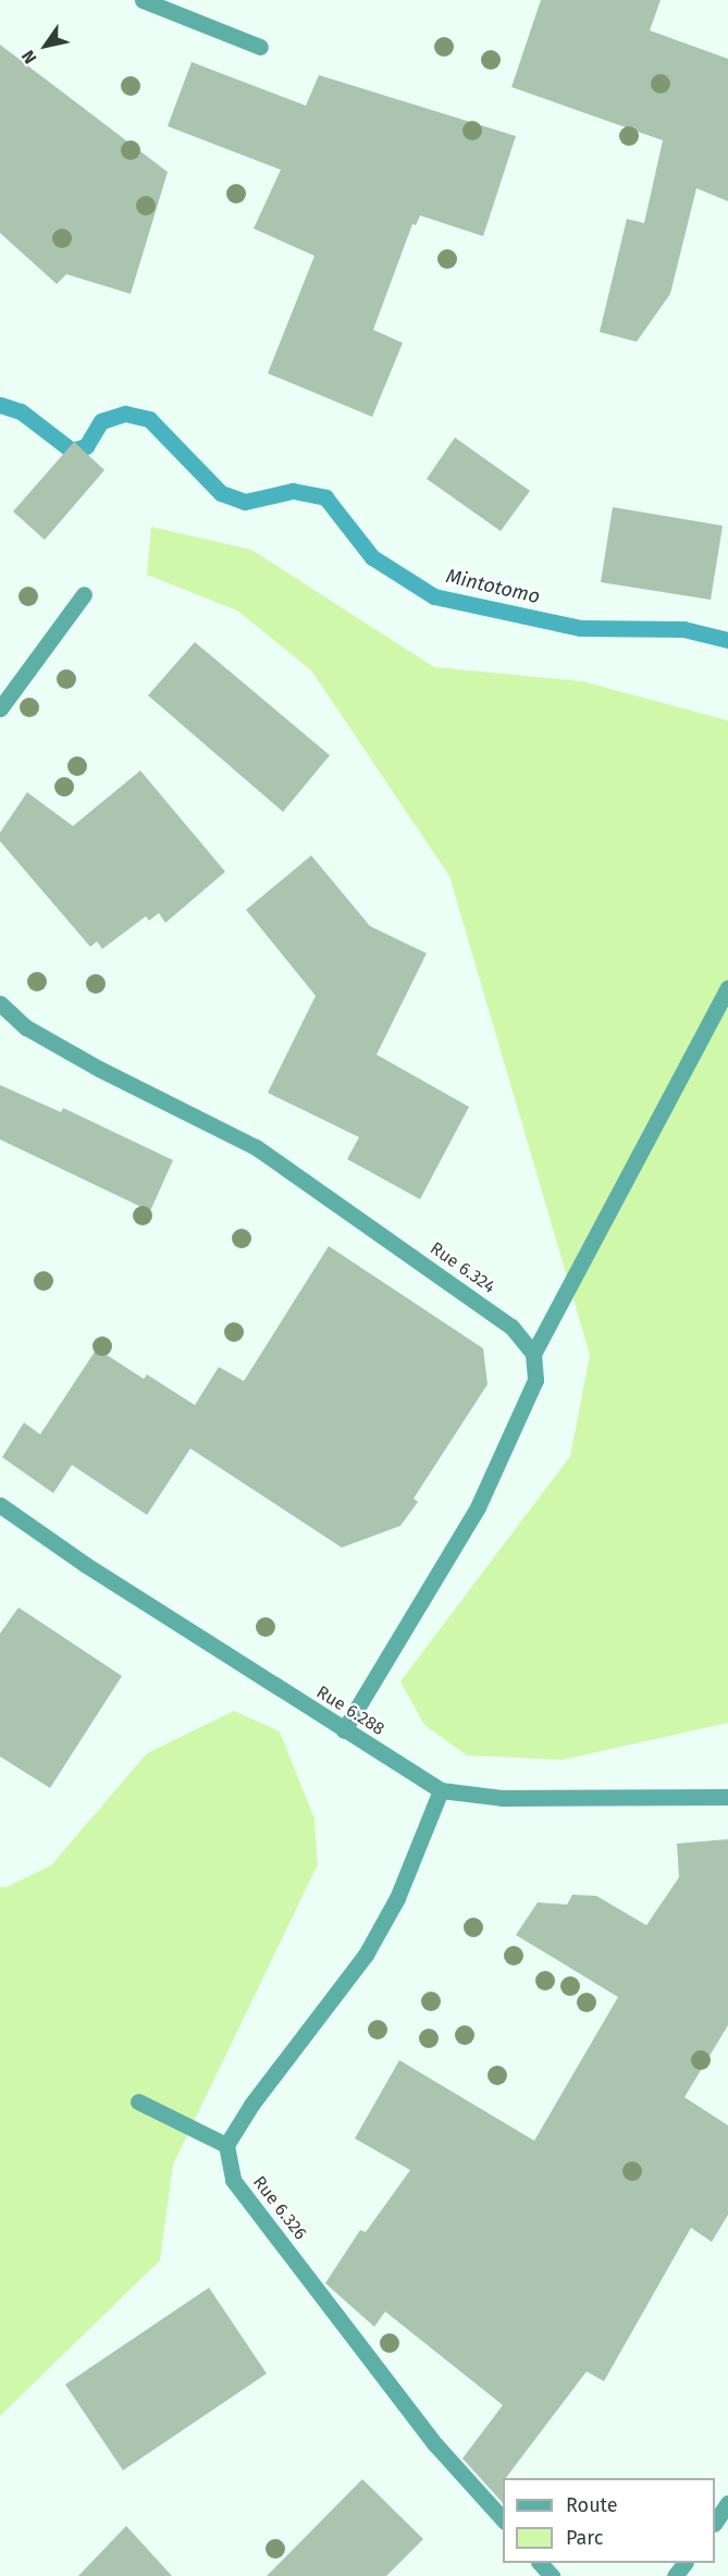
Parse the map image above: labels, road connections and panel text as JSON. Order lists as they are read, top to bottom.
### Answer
{
  "streets": {
    "street": ["Rue 6.324", "Rue 6.288", "Rue 6.326"]
  },
  "water": ["Mintotomo"],
  "legend": ["Route", "Parc"],
  "north": "bottom left"
}
